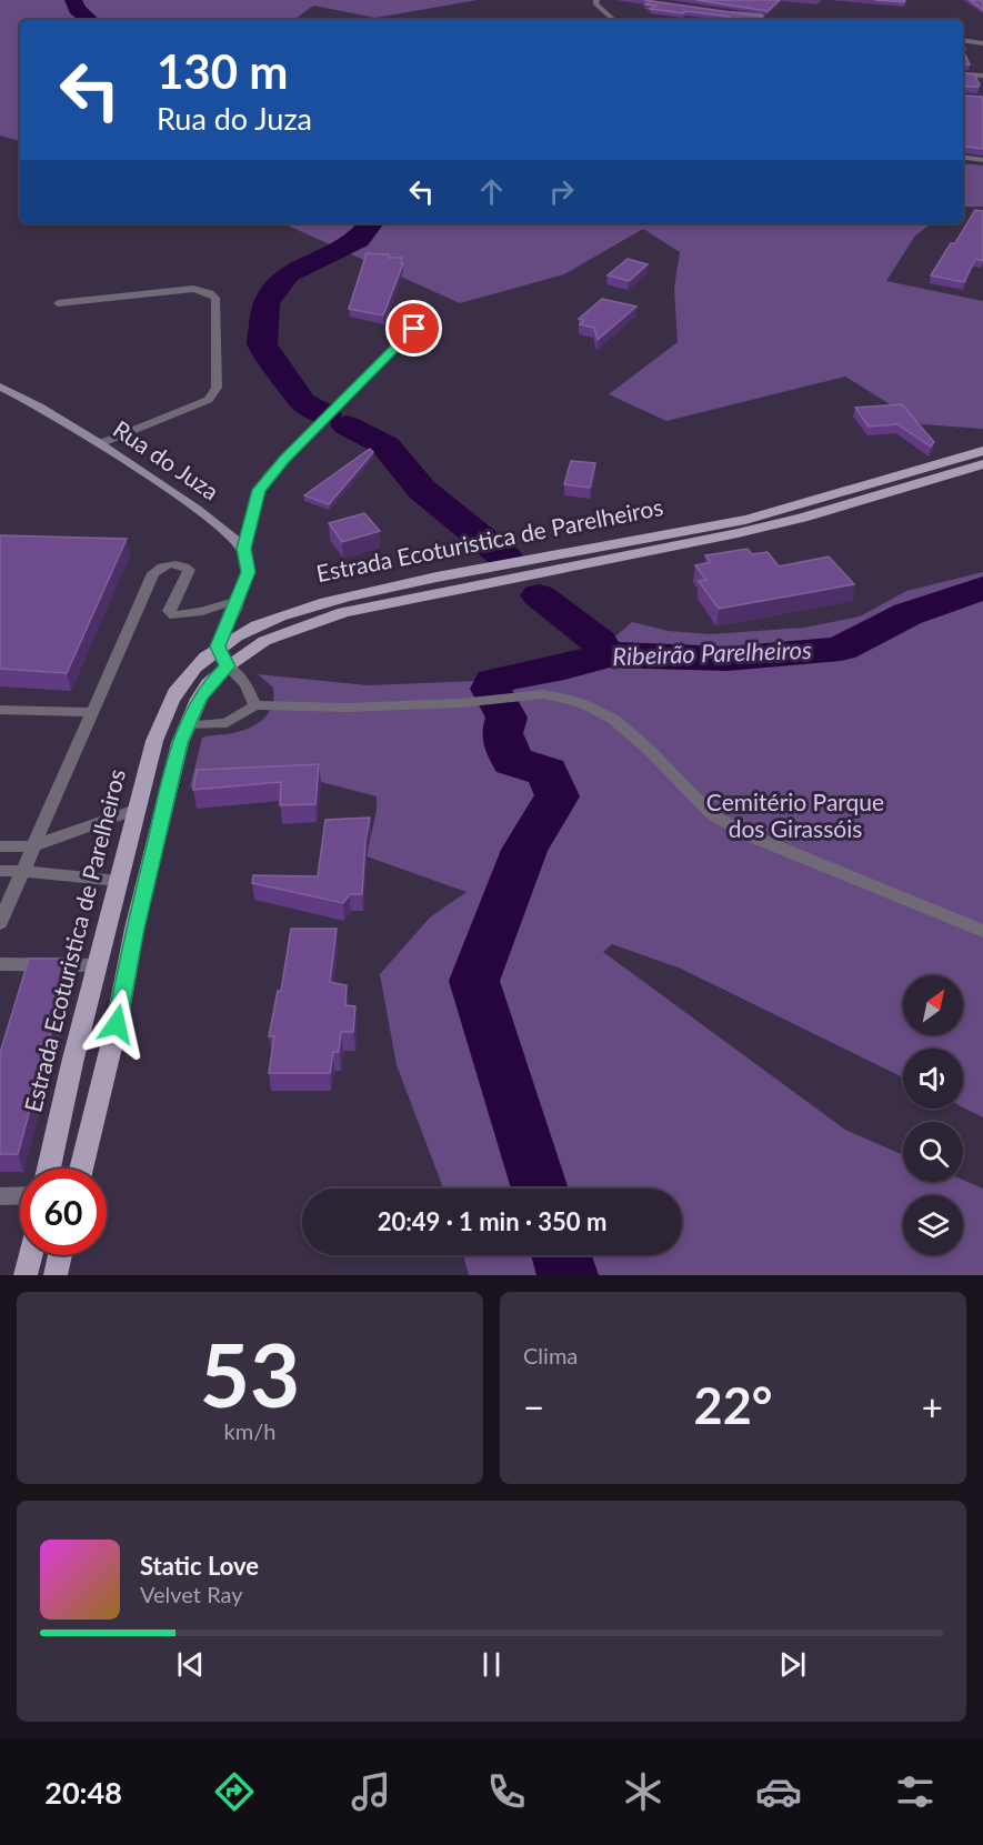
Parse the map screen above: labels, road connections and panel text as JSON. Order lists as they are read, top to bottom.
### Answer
{
  "streets": {
    "main road": ["Estrada Ecoturistica de Parelheiros"],
    "street": ["Rua do Juza"]
  },
  "water": ["Ribeirão Parelheiros"],
  "parks": ["Cemitério Parque dos Girassóis"],
  "north": "top right",
  "page": {
    "turn": ["130 m", "Rua do Juza"],
    "limit": "60",
    "trip": "20:49 · 1 min · 350 m",
    "tile": [
      ["53", "km/h"],
      "Clima"
    ],
    "heat": ["−", "22°", "+"],
    "song": ["Static Love", "Velvet Ray"],
    "tabs": "20:48"
  }
}
